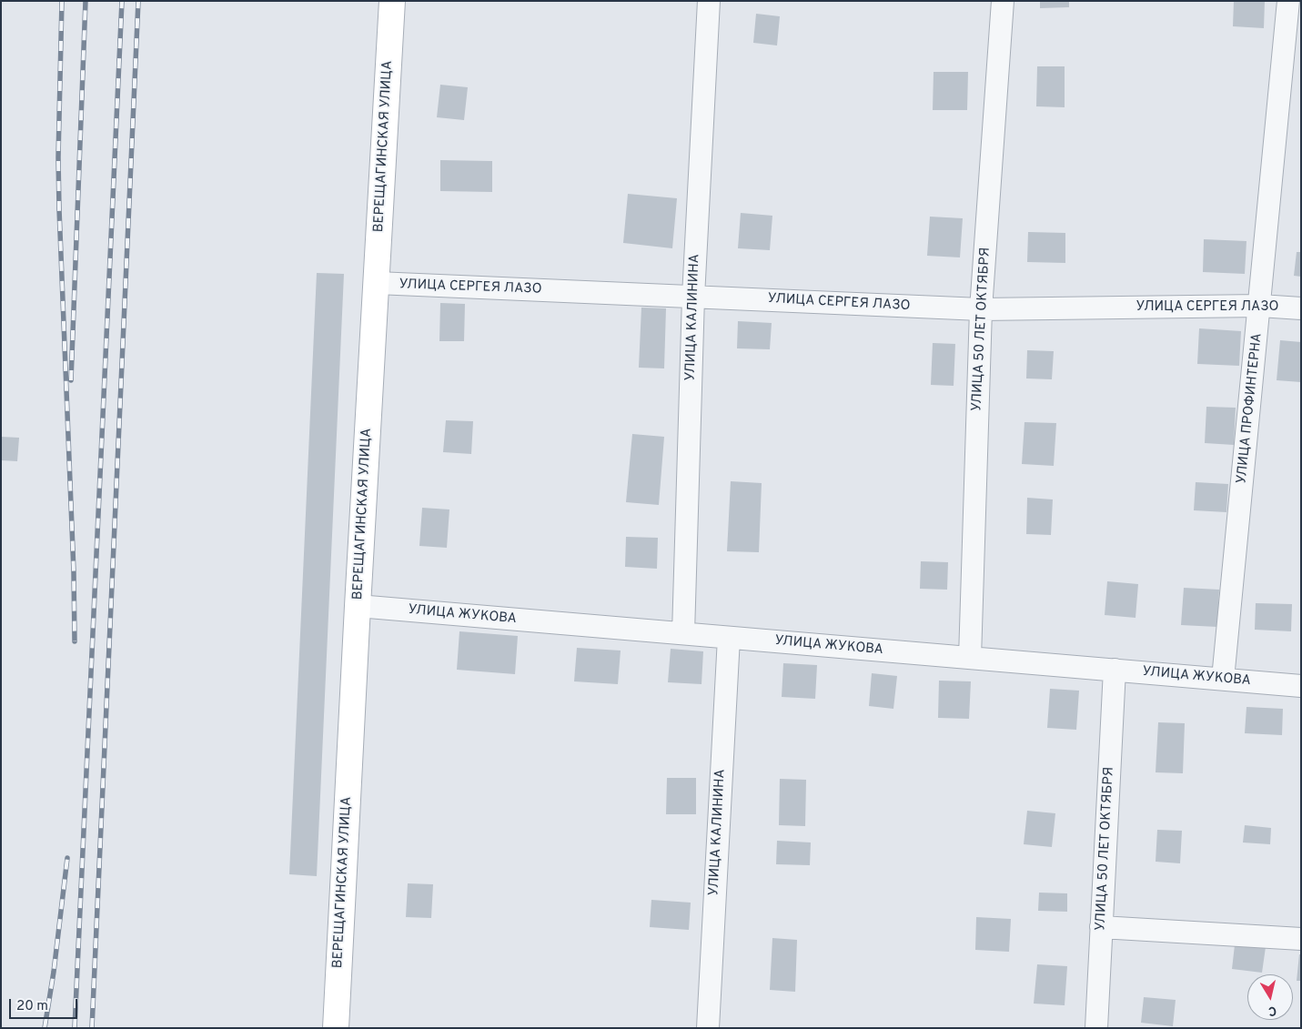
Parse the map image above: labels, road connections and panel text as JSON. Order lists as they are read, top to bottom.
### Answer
{
  "streets": {
    "main road": ["ВЕРЕЩАГИНСКАЯ УЛИЦА"],
    "street": [
      "УЛИЦА СЕРГЕЯ ЛАЗО",
      "УЛИЦА КАЛИНИНА",
      "УЛИЦА 50 ЛЕТ ОКТЯБРЯ",
      "УЛИЦА ПРОФИНТЕРНА",
      "УЛИЦА ЖУКОВА"
    ]
  },
  "crossings": [
    ["ВЕРЕЩАГИНСКАЯ УЛИЦА", "УЛИЦА СЕРГЕЯ ЛАЗО"],
    ["ВЕРЕЩАГИНСКАЯ УЛИЦА", "УЛИЦА ЖУКОВА"],
    ["УЛИЦА СЕРГЕЯ ЛАЗО", "УЛИЦА КАЛИНИНА"],
    ["УЛИЦА СЕРГЕЯ ЛАЗО", "УЛИЦА 50 ЛЕТ ОКТЯБРЯ"],
    ["УЛИЦА СЕРГЕЯ ЛАЗО", "УЛИЦА ПРОФИНТЕРНА"],
    ["УЛИЦА КАЛИНИНА", "УЛИЦА ЖУКОВА"],
    ["УЛИЦА 50 ЛЕТ ОКТЯБРЯ", "УЛИЦА ЖУКОВА"],
    ["УЛИЦА ПРОФИНТЕРНА", "УЛИЦА ЖУКОВА"]
  ],
  "scale_bar": "20 m",
  "north": "bottom"
}
